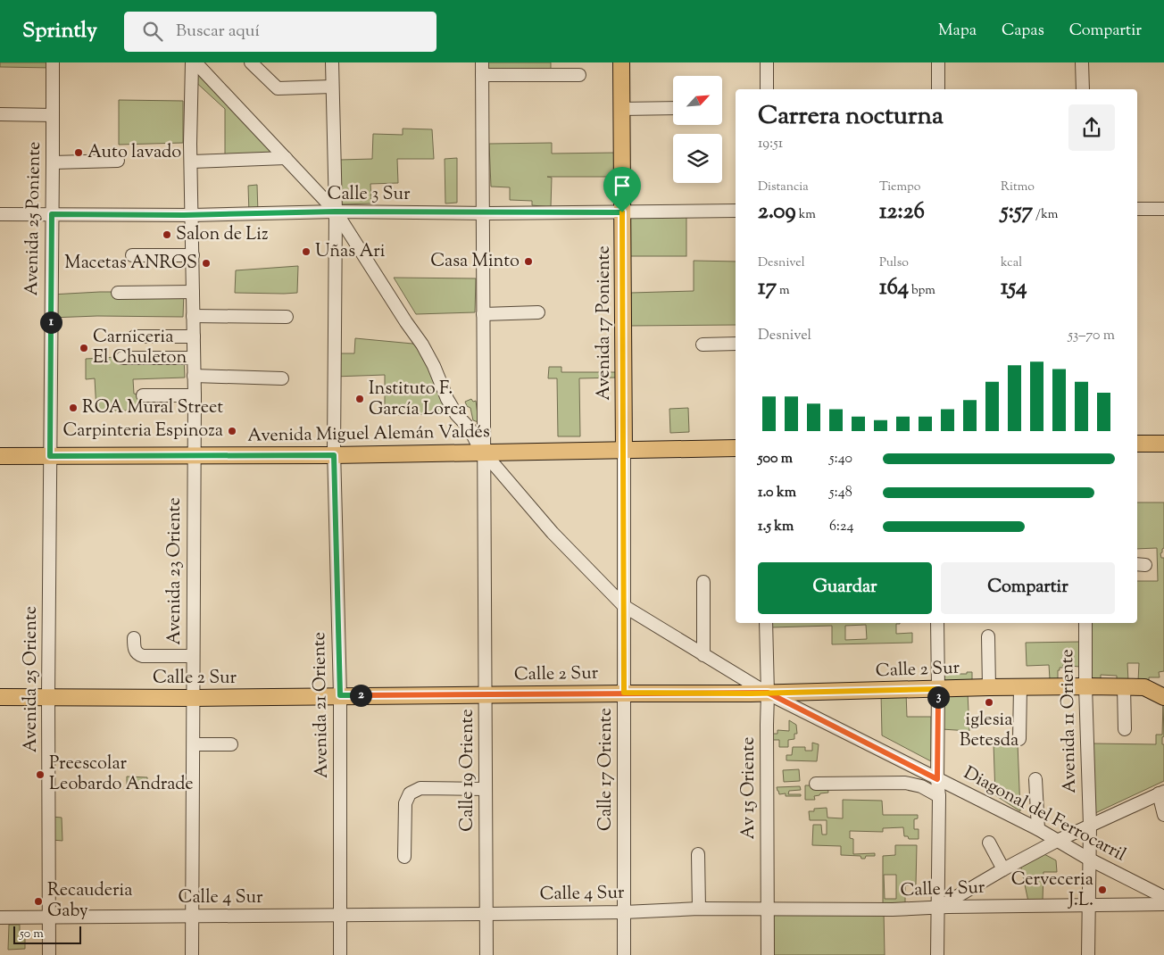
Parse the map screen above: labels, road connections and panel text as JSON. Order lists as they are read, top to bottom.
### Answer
{
  "streets": {
    "main road": ["Avenida 17 Poniente", "Avenida Miguel Alemán Valdés", "Calle 2 Sur"],
    "street": [
      "Calle 3 Sur",
      "Avenida 25 Poniente",
      "Avenida 23 Oriente",
      "Avenida 25 Oriente",
      "Avenida 21 Oriente",
      "Avenida 11 Oriente",
      "Calle 17 Oriente",
      "Calle 19 Oriente",
      "Av 15 Oriente",
      "Diagonal del Ferrocarril",
      "Calle 4 Sur"
    ]
  },
  "crossings": [
    ["Calle 3 Sur", "Avenida 25 Poniente"],
    ["Calle 3 Sur", "Avenida 17 Poniente"],
    ["Calle 3 Sur", "Avenida 23 Oriente"],
    ["Calle 3 Sur", "Avenida 21 Oriente"],
    ["Calle 3 Sur", "Calle 19 Oriente"],
    ["Calle 3 Sur", "Diagonal del Ferrocarril"],
    ["Avenida 25 Poniente", "Avenida Miguel Alemán Valdés"],
    ["Avenida 25 Poniente", "Avenida 25 Oriente"],
    ["Avenida 17 Poniente", "Avenida Miguel Alemán Valdés"],
    ["Avenida 17 Poniente", "Calle 17 Oriente"],
    ["Avenida Miguel Alemán Valdés", "Avenida 23 Oriente"],
    ["Avenida Miguel Alemán Valdés", "Avenida 25 Oriente"],
    ["Avenida Miguel Alemán Valdés", "Avenida 21 Oriente"],
    ["Avenida Miguel Alemán Valdés", "Calle 17 Oriente"],
    ["Avenida Miguel Alemán Valdés", "Calle 19 Oriente"],
    ["Avenida Miguel Alemán Valdés", "Diagonal del Ferrocarril"],
    ["Avenida 23 Oriente", "Calle 2 Sur"],
    ["Avenida 23 Oriente", "Diagonal del Ferrocarril"],
    ["Avenida 23 Oriente", "Calle 4 Sur"],
    ["Calle 2 Sur", "Avenida 25 Oriente"],
    ["Calle 2 Sur", "Avenida 21 Oriente"],
    ["Calle 2 Sur", "Avenida 11 Oriente"],
    ["Calle 2 Sur", "Calle 17 Oriente"],
    ["Calle 2 Sur", "Calle 19 Oriente"],
    ["Calle 2 Sur", "Av 15 Oriente"],
    ["Calle 2 Sur", "Diagonal del Ferrocarril"],
    ["Avenida 25 Oriente", "Calle 4 Sur"],
    ["Avenida 21 Oriente", "Diagonal del Ferrocarril"],
    ["Avenida 21 Oriente", "Calle 4 Sur"],
    ["Avenida 11 Oriente", "Diagonal del Ferrocarril"],
    ["Avenida 11 Oriente", "Calle 4 Sur"],
    ["Calle 17 Oriente", "Diagonal del Ferrocarril"],
    ["Calle 17 Oriente", "Calle 4 Sur"],
    ["Calle 19 Oriente", "Diagonal del Ferrocarril"],
    ["Calle 19 Oriente", "Calle 4 Sur"],
    ["Av 15 Oriente", "Diagonal del Ferrocarril"],
    ["Av 15 Oriente", "Calle 4 Sur"]
  ],
  "places": [
    "Auto lavado",
    "Salon de Liz",
    "Uñas Ari",
    "Casa Minto",
    "Macetas ANROS",
    "Carniceria El Chuleton",
    "Instituto F. García Lorca",
    "ROA Mural Street",
    "Carpinteria Espinoza",
    "iglesia Betesda",
    "Preescolar Leobardo Andrade",
    "Cerveceria J.L.",
    "Recauderia Gaby"
  ],
  "scale_bar": "50 m",
  "north": "top right",
  "page": {
    "header": "Sprintly",
    "search": "Buscar aquí",
    "nav": ["Mapa", "Capas", "Compartir"],
    "heading": ["Carrera nocturna", "19:51"],
    "stats": [
      ["Distancia", "2.09 km"],
      ["Tiempo", "12:26"],
      ["Ritmo", "5:57 /km"],
      ["Desnivel", "17 m"],
      ["Pulso", "164 bpm"],
      ["kcal", "154"]
    ],
    "pins": ["1", "2", "3"],
    "chart": ["Desnivel", "53–70 m"],
    "list": [
      {
        "name": "500 m",
        "note": "5:40"
      },
      {
        "name": "1.0 km",
        "note": "5:48"
      },
      {
        "name": "1.5 km",
        "note": "6:24"
      }
    ],
    "buttons": ["Guardar", "Compartir"],
    "scale": "50 m"
  }
}
